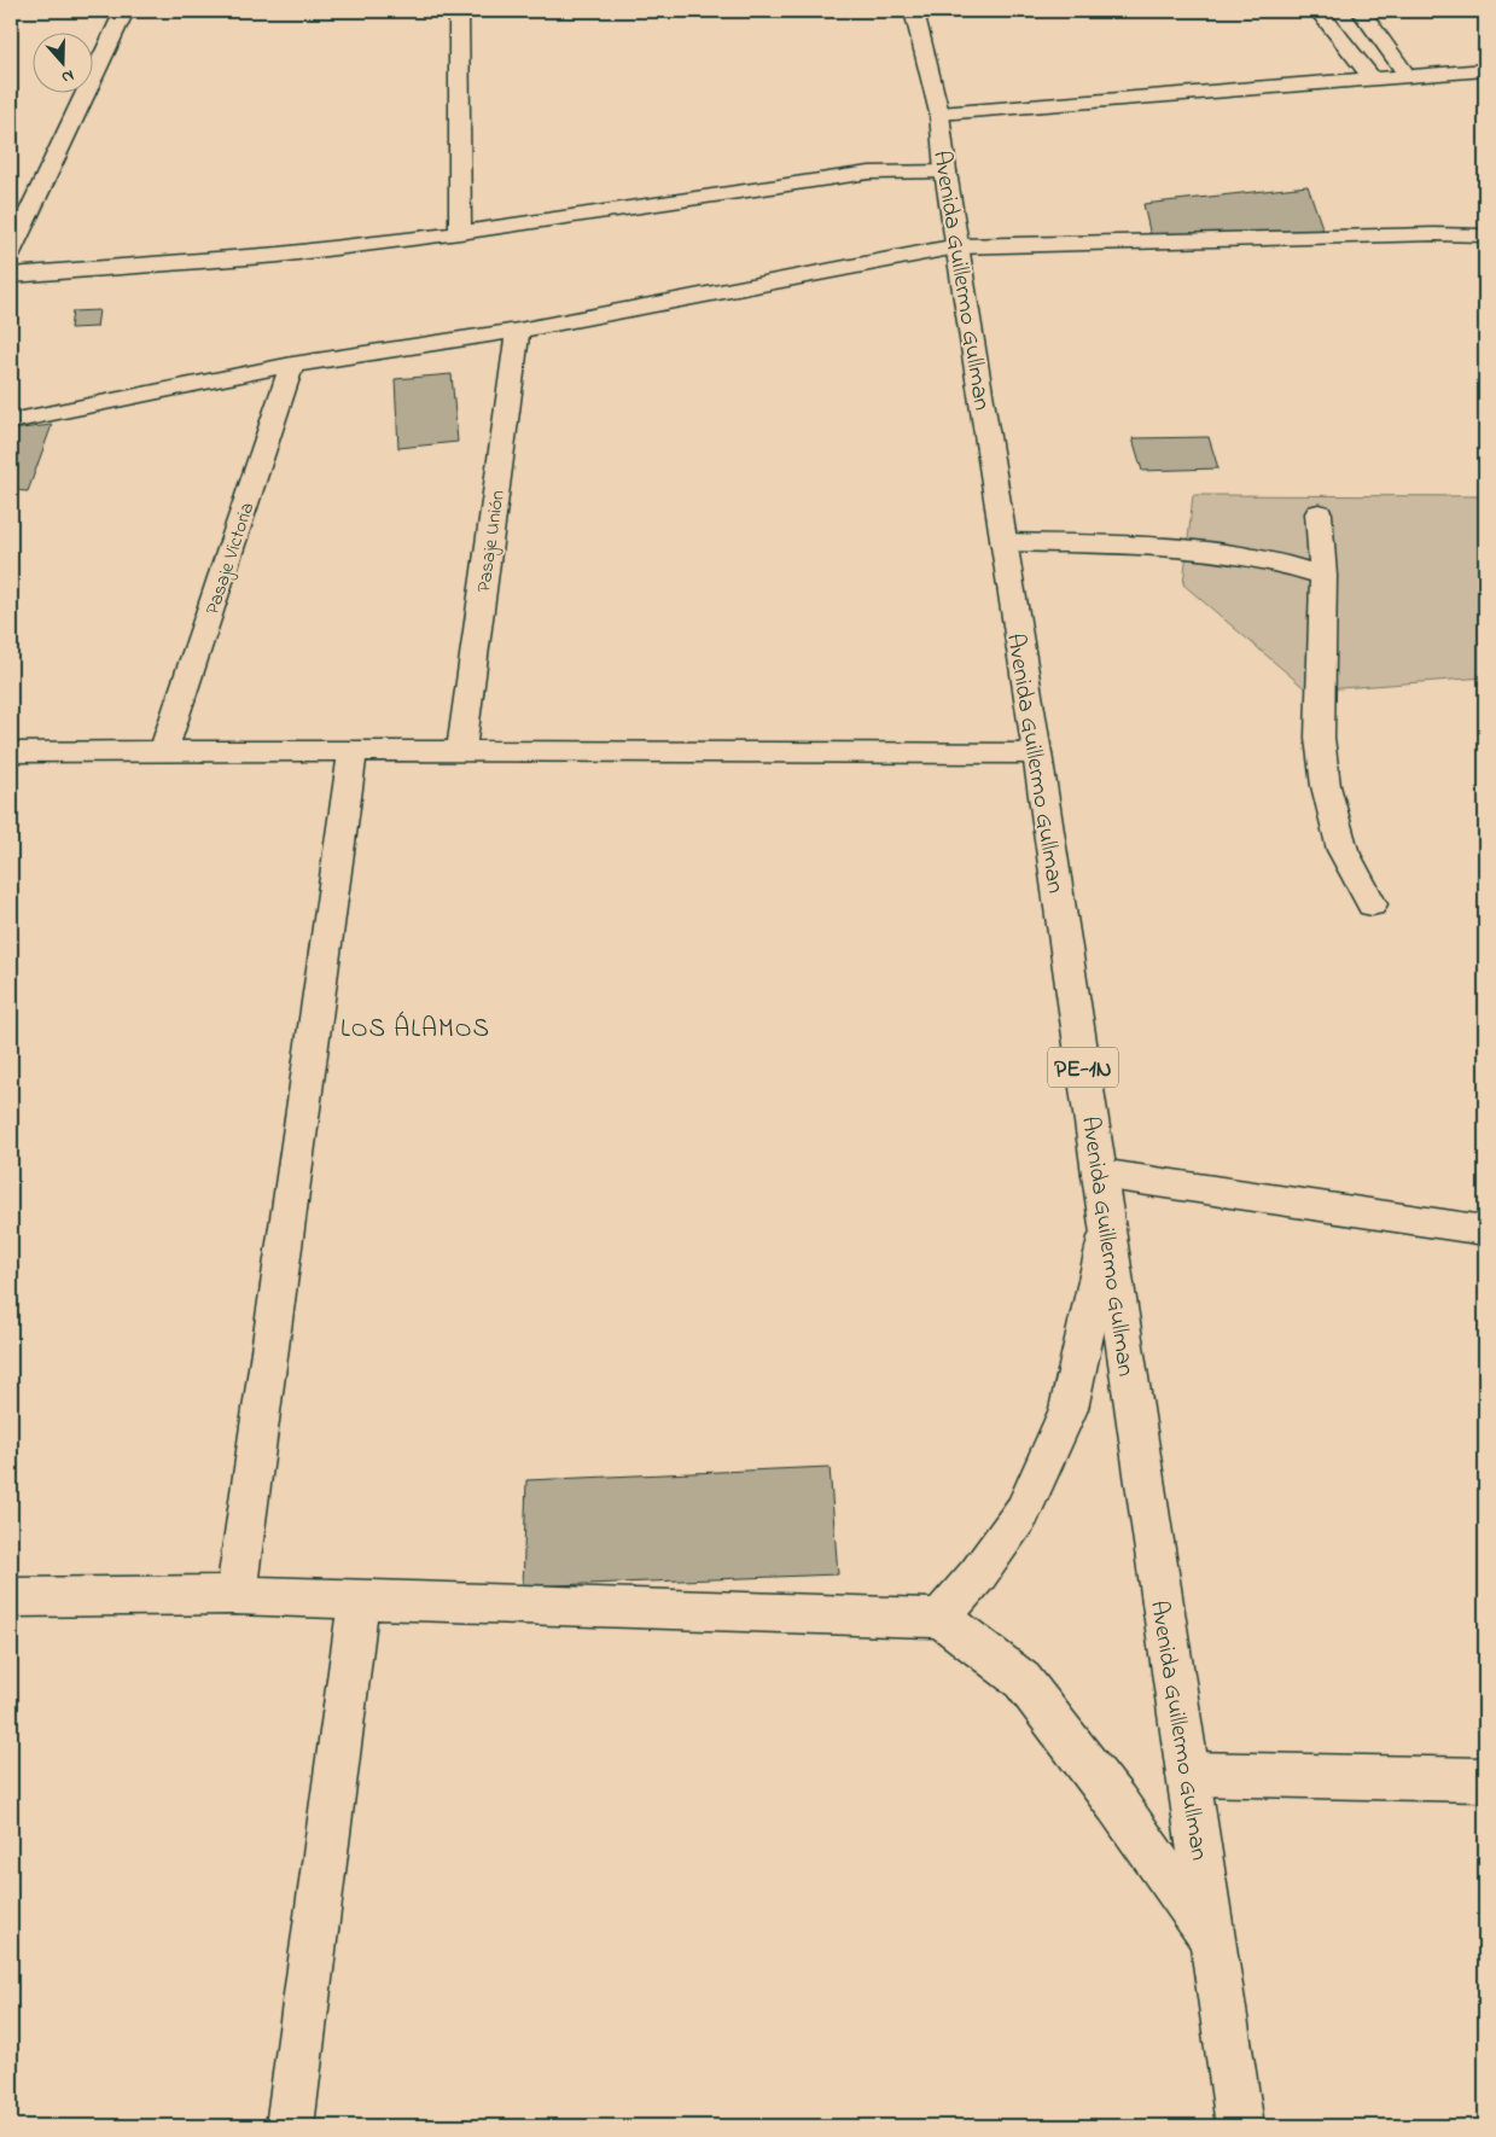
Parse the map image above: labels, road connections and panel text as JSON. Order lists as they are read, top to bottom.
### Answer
{
  "streets": {
    "street": [
      "Avenida Guillermo Gullman",
      "Pasaje Unión",
      "Pasaje Victoria",
      "PE-1N"
    ]
  },
  "districts": ["LOS ÁLAMOS"],
  "north": "bottom"
}
